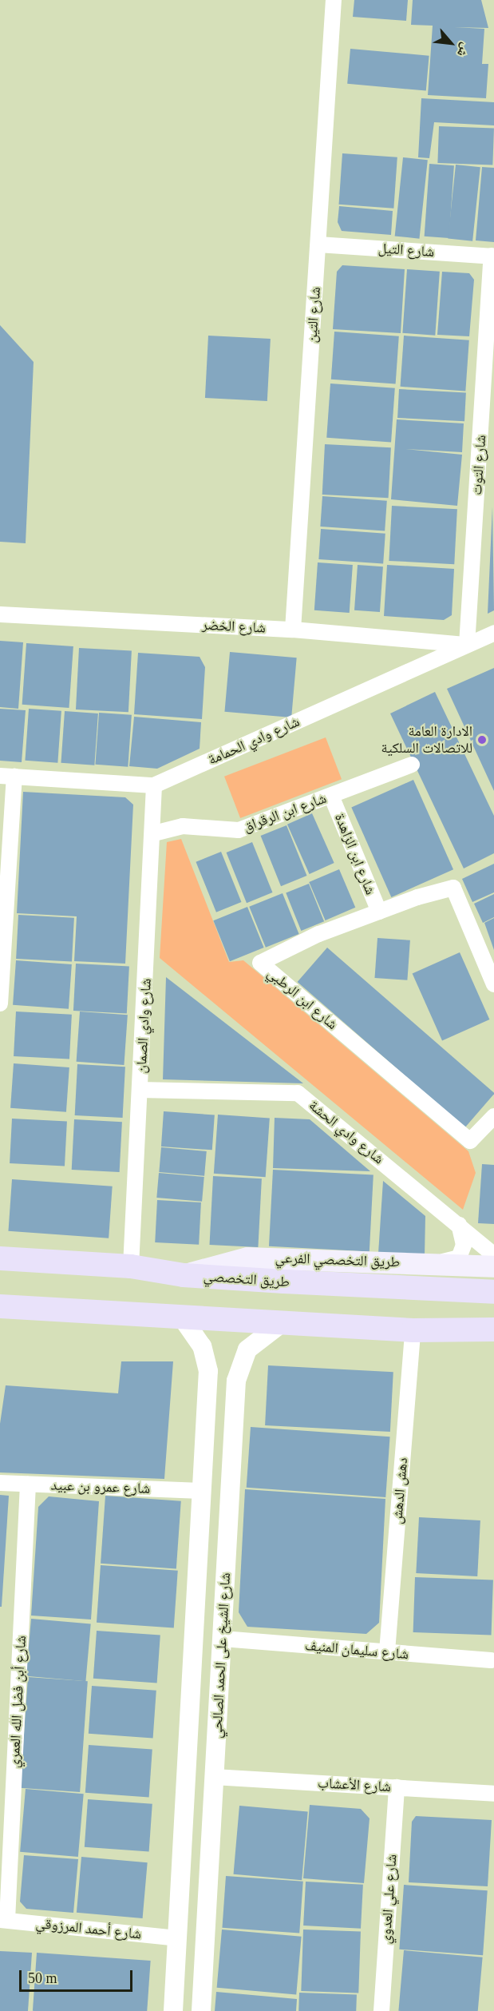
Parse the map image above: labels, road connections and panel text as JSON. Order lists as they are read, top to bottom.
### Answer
{
  "streets": {
    "main road": ["طريق التخصصي الفرعي", "طريق التخصصي"],
    "street": [
      "شارع التيل",
      "شارع التين",
      "شارع التوت",
      "شارع الخضر",
      "شارع وادي الحمامة",
      "شارع ابن الرقراق",
      "شارع ابن الزاهدة",
      "شارع ابن الرطبي",
      "شارع وادي الصمان",
      "شارع وادي الحشة",
      "شارع عمرو بن عبيد",
      "دهش الدهش",
      "شارع سليمان المنيف",
      "شارع الشيخ على الحمد الصالحي",
      "شارع أبن فضل الله العمري",
      "شارع الأعشاب",
      "شارع علي العدوي",
      "شارع أحمد المرزوقي"
    ]
  },
  "crossings": [
    ["شارع التيل", "شارع التين"],
    ["شارع التيل", "شارع التوت"],
    ["شارع التين", "شارع الخضر"],
    ["شارع التوت", "شارع الخضر"],
    ["شارع التوت", "شارع وادي الحمامة"],
    ["شارع الخضر", "شارع وادي الحمامة"],
    ["شارع وادي الحمامة", "شارع وادي الصمان"],
    ["شارع ابن الرقراق", "شارع ابن الزاهدة"],
    ["شارع ابن الرقراق", "شارع وادي الصمان"],
    ["شارع ابن الزاهدة", "شارع ابن الرطبي"],
    ["شارع وادي الصمان", "شارع وادي الحشة"],
    ["شارع وادي الصمان", "طريق التخصصي"],
    ["طريق التخصصي الفرعي", "طريق التخصصي"],
    ["شارع عمرو بن عبيد", "شارع الشيخ على الحمد الصالحي"],
    ["شارع عمرو بن عبيد", "شارع أبن فضل الله العمري"],
    ["دهش الدهش", "شارع سليمان المنيف"],
    ["شارع سليمان المنيف", "شارع الشيخ على الحمد الصالحي"],
    ["شارع الشيخ على الحمد الصالحي", "شارع الأعشاب"],
    ["شارع الشيخ على الحمد الصالحي", "شارع أحمد المرزوقي"],
    ["شارع أبن فضل الله العمري", "شارع أحمد المرزوقي"],
    ["شارع الأعشاب", "شارع علي العدوي"]
  ],
  "places": ["الادارة العامة للاتصالات السلكية"],
  "scale_bar": "50 m",
  "north": "bottom right"
}
